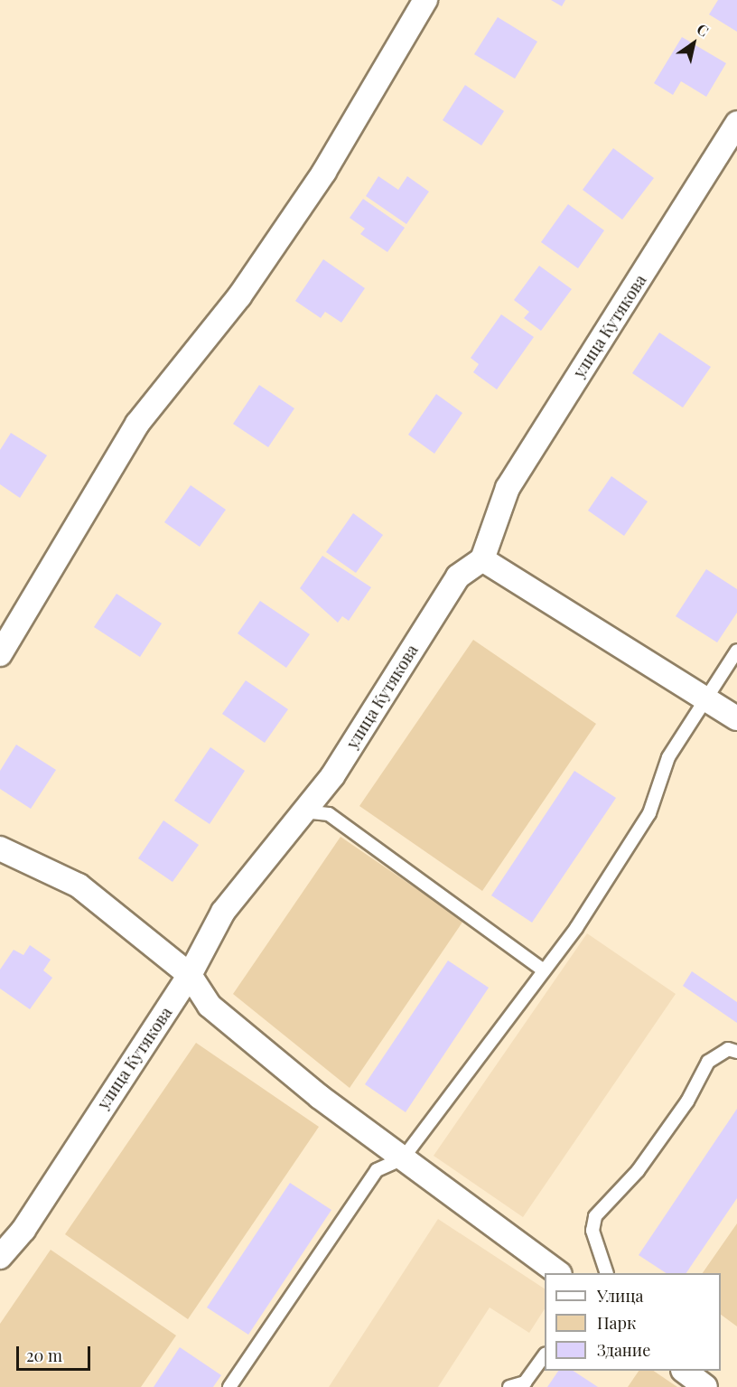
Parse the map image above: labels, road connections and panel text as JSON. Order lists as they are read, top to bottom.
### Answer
{
  "streets": {
    "street": ["улица Кутякова"]
  },
  "legend": ["Улица", "Парк", "Здание"],
  "scale_bar": "20 m",
  "north": "top right"
}
